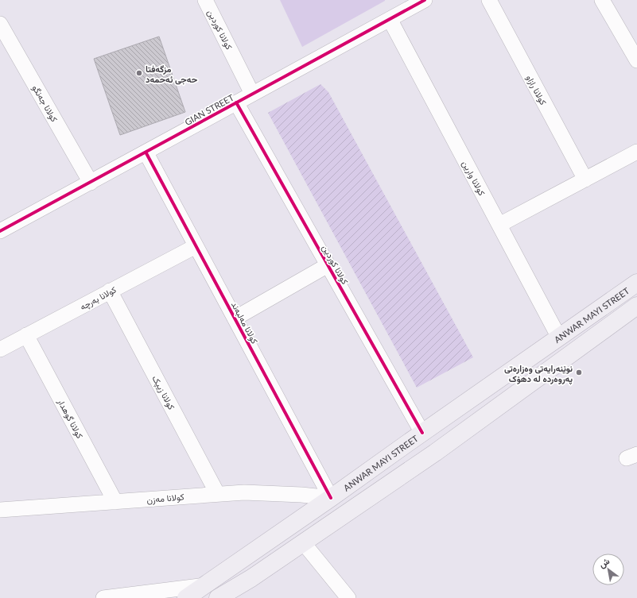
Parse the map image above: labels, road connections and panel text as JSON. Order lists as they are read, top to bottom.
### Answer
{
  "streets": {
    "main road": ["ANWAR MAYI STREET"],
    "street": [
      "کولانا کوردین",
      "کولانا رازاو",
      "کولانا جەنگو",
      "GIAN STREET",
      "کولانا وارین",
      "کولانا بەرچە",
      "کولانا مەلبەند",
      "کولانا زیپک",
      "کولانا گوهدار",
      "کولانا مەزن"
    ]
  },
  "crossings": [
    ["کولانا کوردین", "GIAN STREET"],
    ["کولانا کوردین", "ANWAR MAYI STREET"],
    ["کولانا جەنگو", "GIAN STREET"],
    ["GIAN STREET", "کولانا وارین"],
    ["GIAN STREET", "کولانا مەلبەند"],
    ["کولانا وارین", "ANWAR MAYI STREET"],
    ["کولانا بەرچە", "کولانا مەلبەند"],
    ["کولانا بەرچە", "کولانا زیپک"],
    ["کولانا بەرچە", "کولانا گوهدار"],
    ["ANWAR MAYI STREET", "کولانا مەلبەند"],
    ["ANWAR MAYI STREET", "کولانا مەزن"],
    ["کولانا مەلبەند", "کولانا مەزن"],
    ["کولانا زیپک", "کولانا مەزن"],
    ["کولانا گوهدار", "کولانا مەزن"]
  ],
  "places": ["مزگەفتا حەجی ئەحمەد", "نوێنەرایەتی وەزارەتی پەروەردە لە دهۆک"],
  "north": "top left"
}
